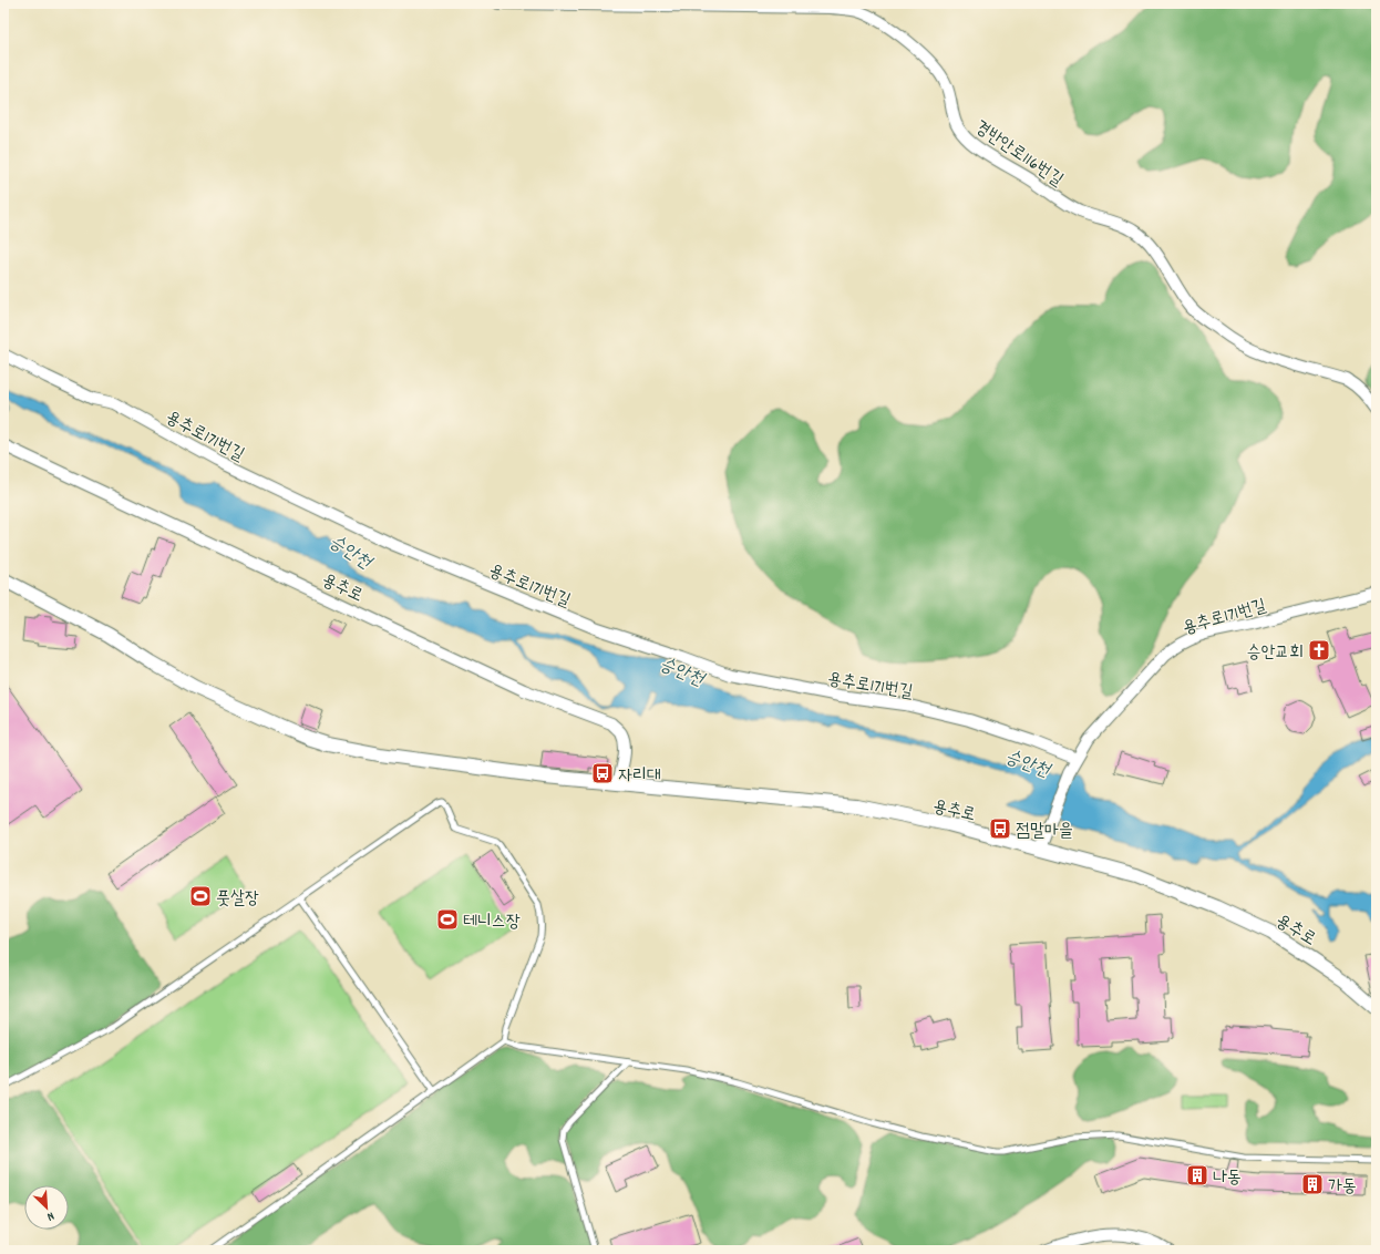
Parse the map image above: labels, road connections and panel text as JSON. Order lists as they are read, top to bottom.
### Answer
{
  "streets": {
    "street": ["경반안로116번길", "용추로171번길", "용추로"]
  },
  "crossings": [
    ["용추로171번길", "용추로"]
  ],
  "water": ["승안천"],
  "places": {
    "church": ["승안교회"],
    "bus stop": ["자리대", "점말마을"],
    "sports": ["풋살장", "테니스장"],
    "building": ["나동", "가동"]
  },
  "north": "bottom right"
}
